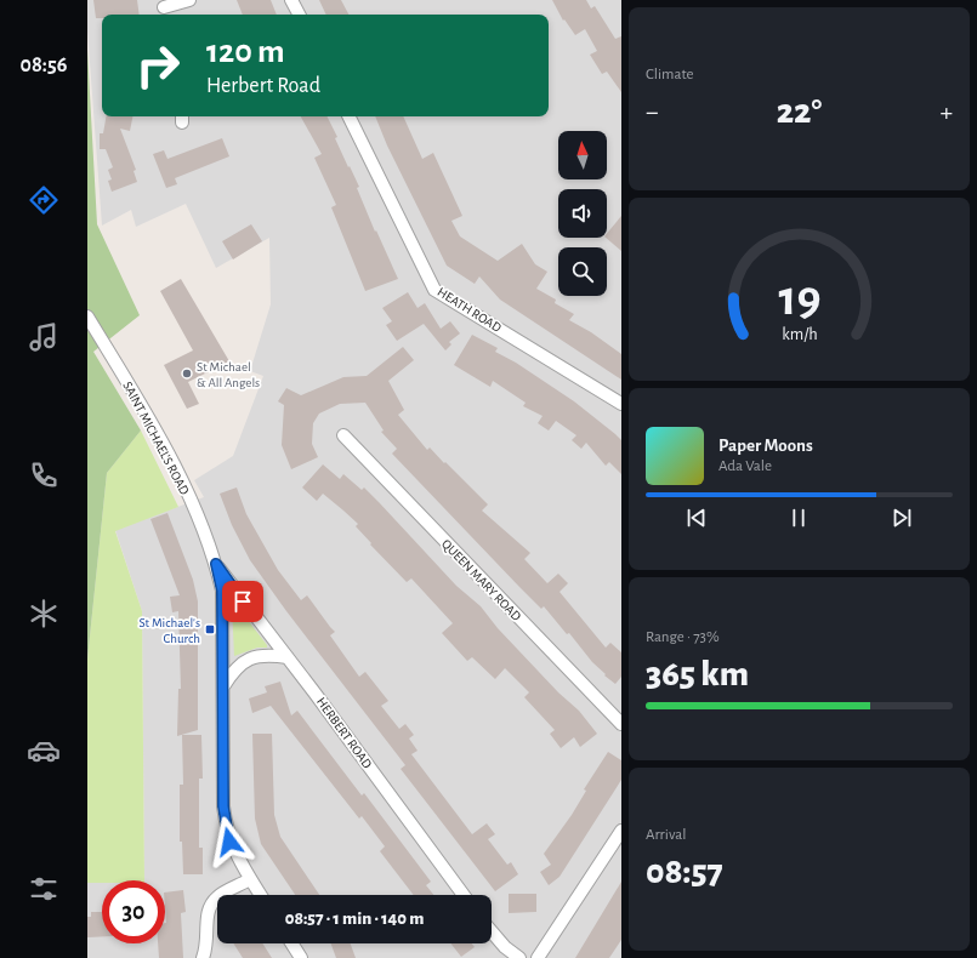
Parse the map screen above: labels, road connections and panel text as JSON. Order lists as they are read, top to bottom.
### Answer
{
  "streets": {
    "street": [
      "HEATH ROAD",
      "SAINT MICHAEL'S ROAD",
      "QUEEN MARY ROAD",
      "HERBERT ROAD"
    ]
  },
  "crossings": [
    ["SAINT MICHAEL'S ROAD", "HERBERT ROAD"]
  ],
  "places": {
    "other": ["St Michael & All Angels"],
    "transit": ["St Michael's Church"]
  },
  "north": "top",
  "page": {
    "tabs": "08:56",
    "tile": [
      "Climate",
      ["Range · 73%", "365 km"],
      ["Arrival", "08:57"]
    ],
    "turn": ["120 m", "Herbert Road"],
    "heat": ["−", "22°", "+"],
    "song": ["Paper Moons", "Ada Vale"],
    "limit": "30",
    "trip": "08:57 · 1 min · 140 m",
    "gauge": ["19", "km/h"]
  }
}
